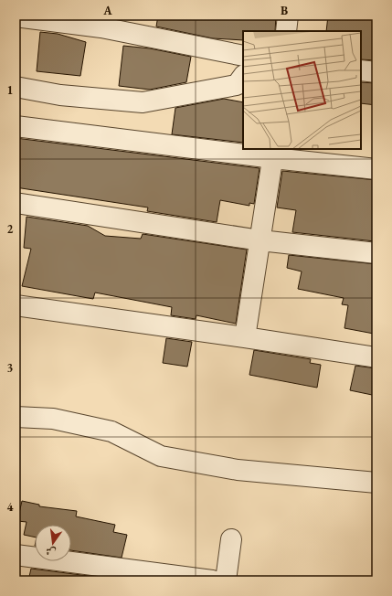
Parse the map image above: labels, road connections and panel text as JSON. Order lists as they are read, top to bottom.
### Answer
{
  "north": "bottom",
  "grid": {
    "columns": ["A", "B"],
    "rows": [
      "1",
      "2",
      "3",
      "4"
    ]
  }
}
